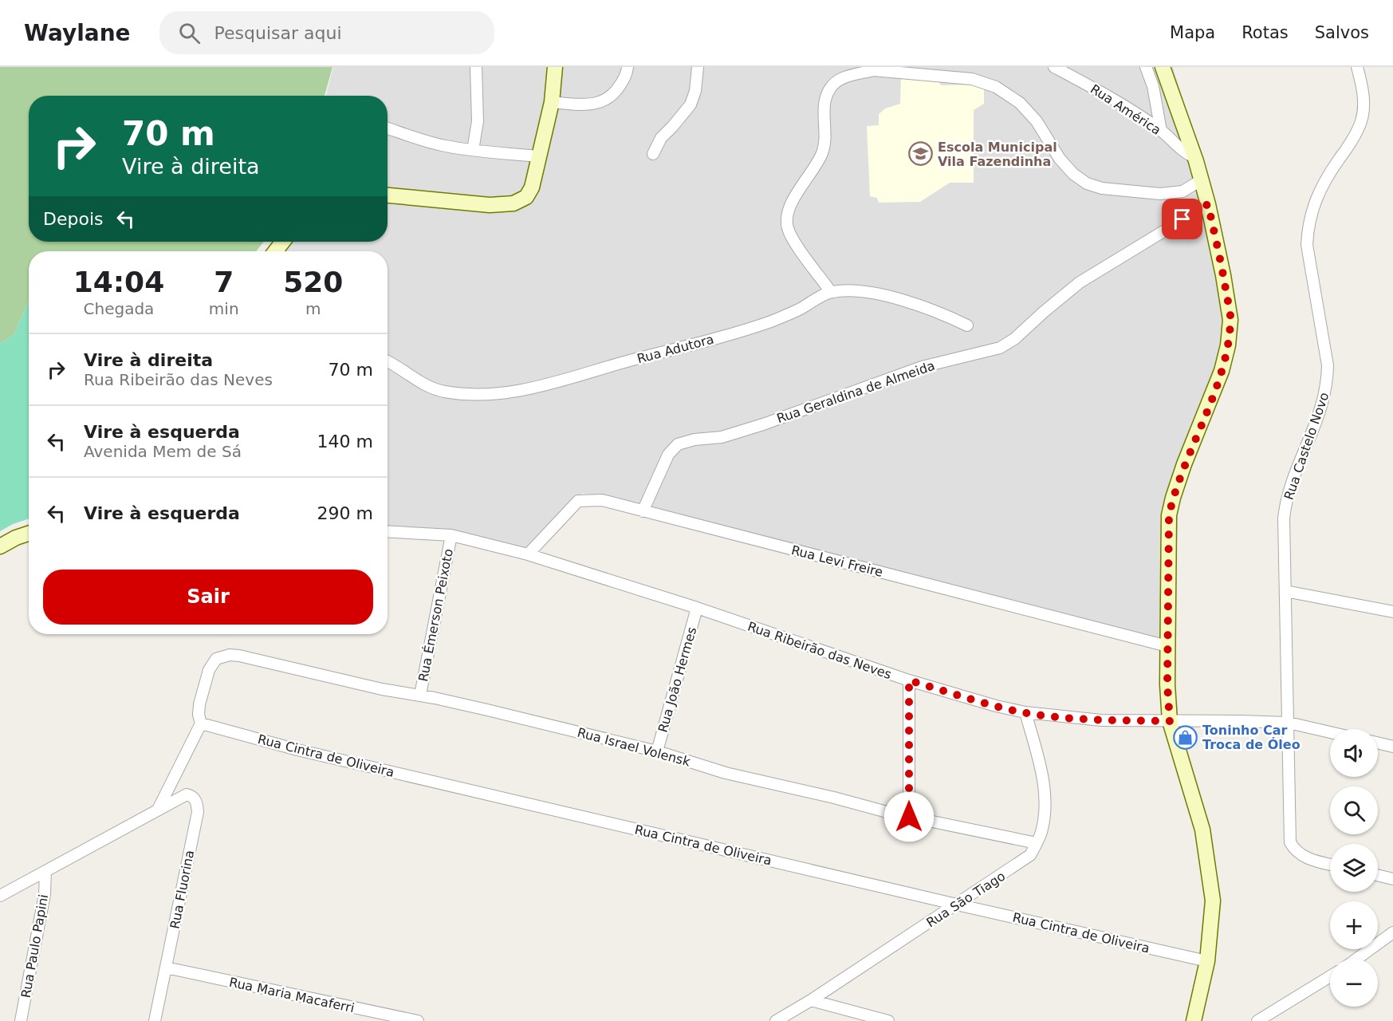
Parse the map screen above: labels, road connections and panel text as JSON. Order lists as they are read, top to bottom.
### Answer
{
  "streets": {
    "street": [
      "Rua América",
      "Rua Adutora",
      "Rua Geraldina de Almeida",
      "Rua Castelo Novo",
      "Rua Levi Freire",
      "Rua Émerson Peixoto",
      "Rua Ribeirão das Neves",
      "Rua João Hermes",
      "Rua Israel Volensk",
      "Rua Cintra de Oliveira",
      "Rua Fluorina",
      "Rua São Tiago",
      "Rua Paulo Papini",
      "Rua Maria Macaferri"
    ]
  },
  "crossings": [
    ["Rua Geraldina de Almeida", "Rua Levi Freire"],
    ["Rua Castelo Novo", "Rua Ribeirão das Neves"],
    ["Rua Levi Freire", "Rua Ribeirão das Neves"],
    ["Rua Émerson Peixoto", "Rua Ribeirão das Neves"],
    ["Rua Émerson Peixoto", "Rua Israel Volensk"],
    ["Rua Ribeirão das Neves", "Rua João Hermes"],
    ["Rua Ribeirão das Neves", "Rua São Tiago"],
    ["Rua João Hermes", "Rua Israel Volensk"],
    ["Rua Israel Volensk", "Rua Cintra de Oliveira"],
    ["Rua Israel Volensk", "Rua São Tiago"],
    ["Rua Cintra de Oliveira", "Rua São Tiago"],
    ["Rua Fluorina", "Rua Maria Macaferri"]
  ],
  "places": {
    "school or university": ["Escola Municipal Vila Fazendinha"],
    "shop": ["Toninho Car Troca de Óleo"]
  },
  "page": {
    "header": "Waylane",
    "search": "Pesquisar aqui",
    "nav": ["Mapa", "Rotas", "Salvos"],
    "turn": ["70 m", "Vire à direita"],
    "then": "Depois",
    "eta": [
      "14:04",
      "Chegada",
      "7",
      "min",
      "520",
      "m"
    ],
    "list": [
      {
        "name": "Vire à direita",
        "note": "Rua Ribeirão das Neves",
        "value": "70 m"
      },
      {
        "name": "Vire à esquerda",
        "note": "Avenida Mem de Sá",
        "value": "140 m"
      },
      {
        "name": "Vire à esquerda",
        "value": "290 m"
      }
    ],
    "buttons": "Sair",
    "map_buttons": ["+", "−"]
  }
}
